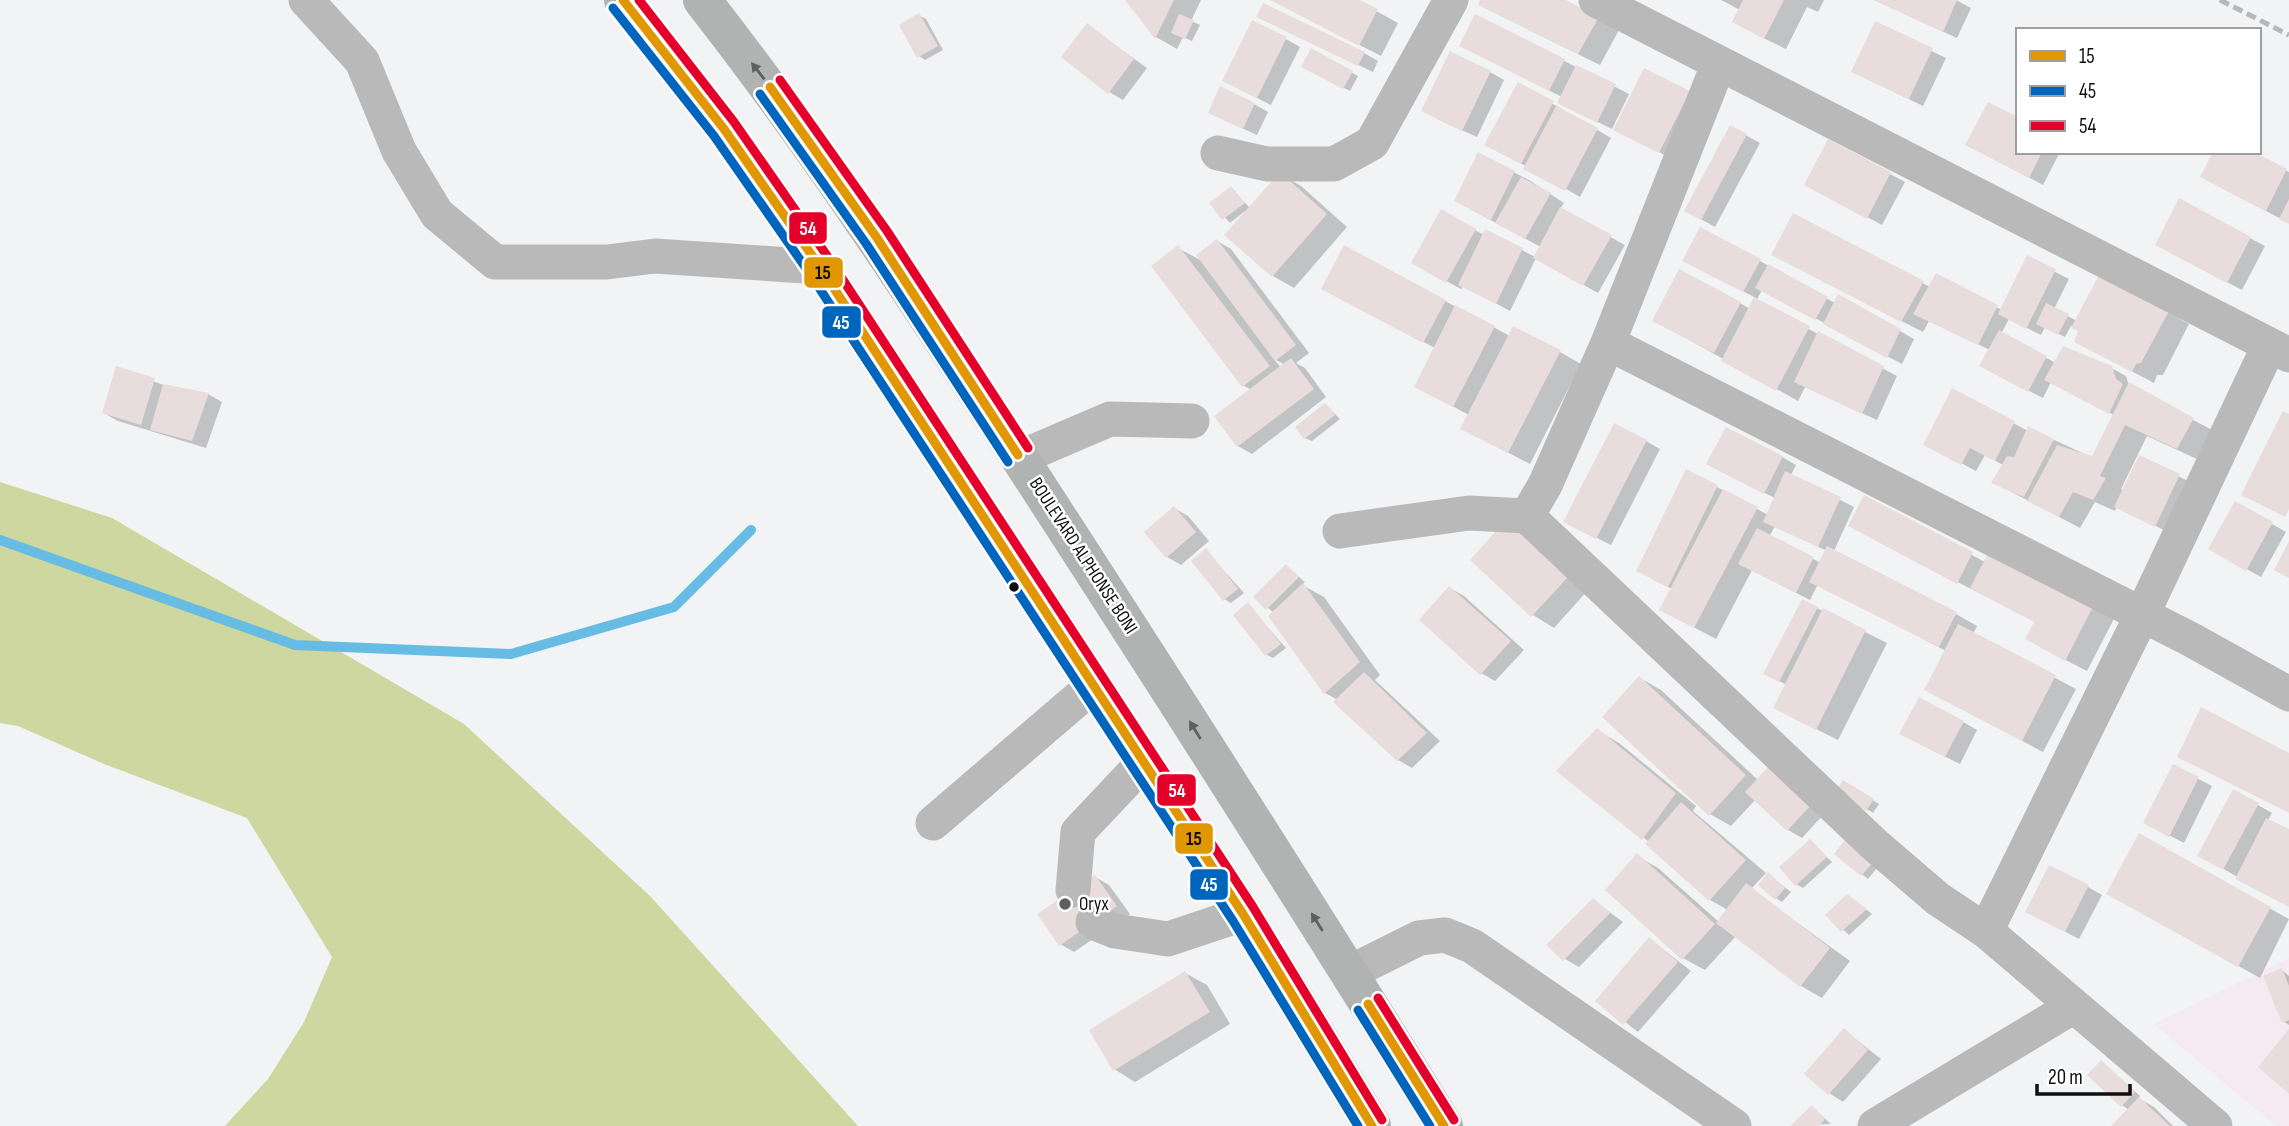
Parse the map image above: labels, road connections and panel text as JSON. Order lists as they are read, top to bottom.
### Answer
{
  "streets": {
    "main road": ["BOULEVARD ALPHONSE BONI"]
  },
  "places": ["Oryx"],
  "lines": ["transit line 15", "transit line 54", "transit line 45"],
  "legend": ["15", "45", "54"],
  "scale_bar": "20 m"
}
